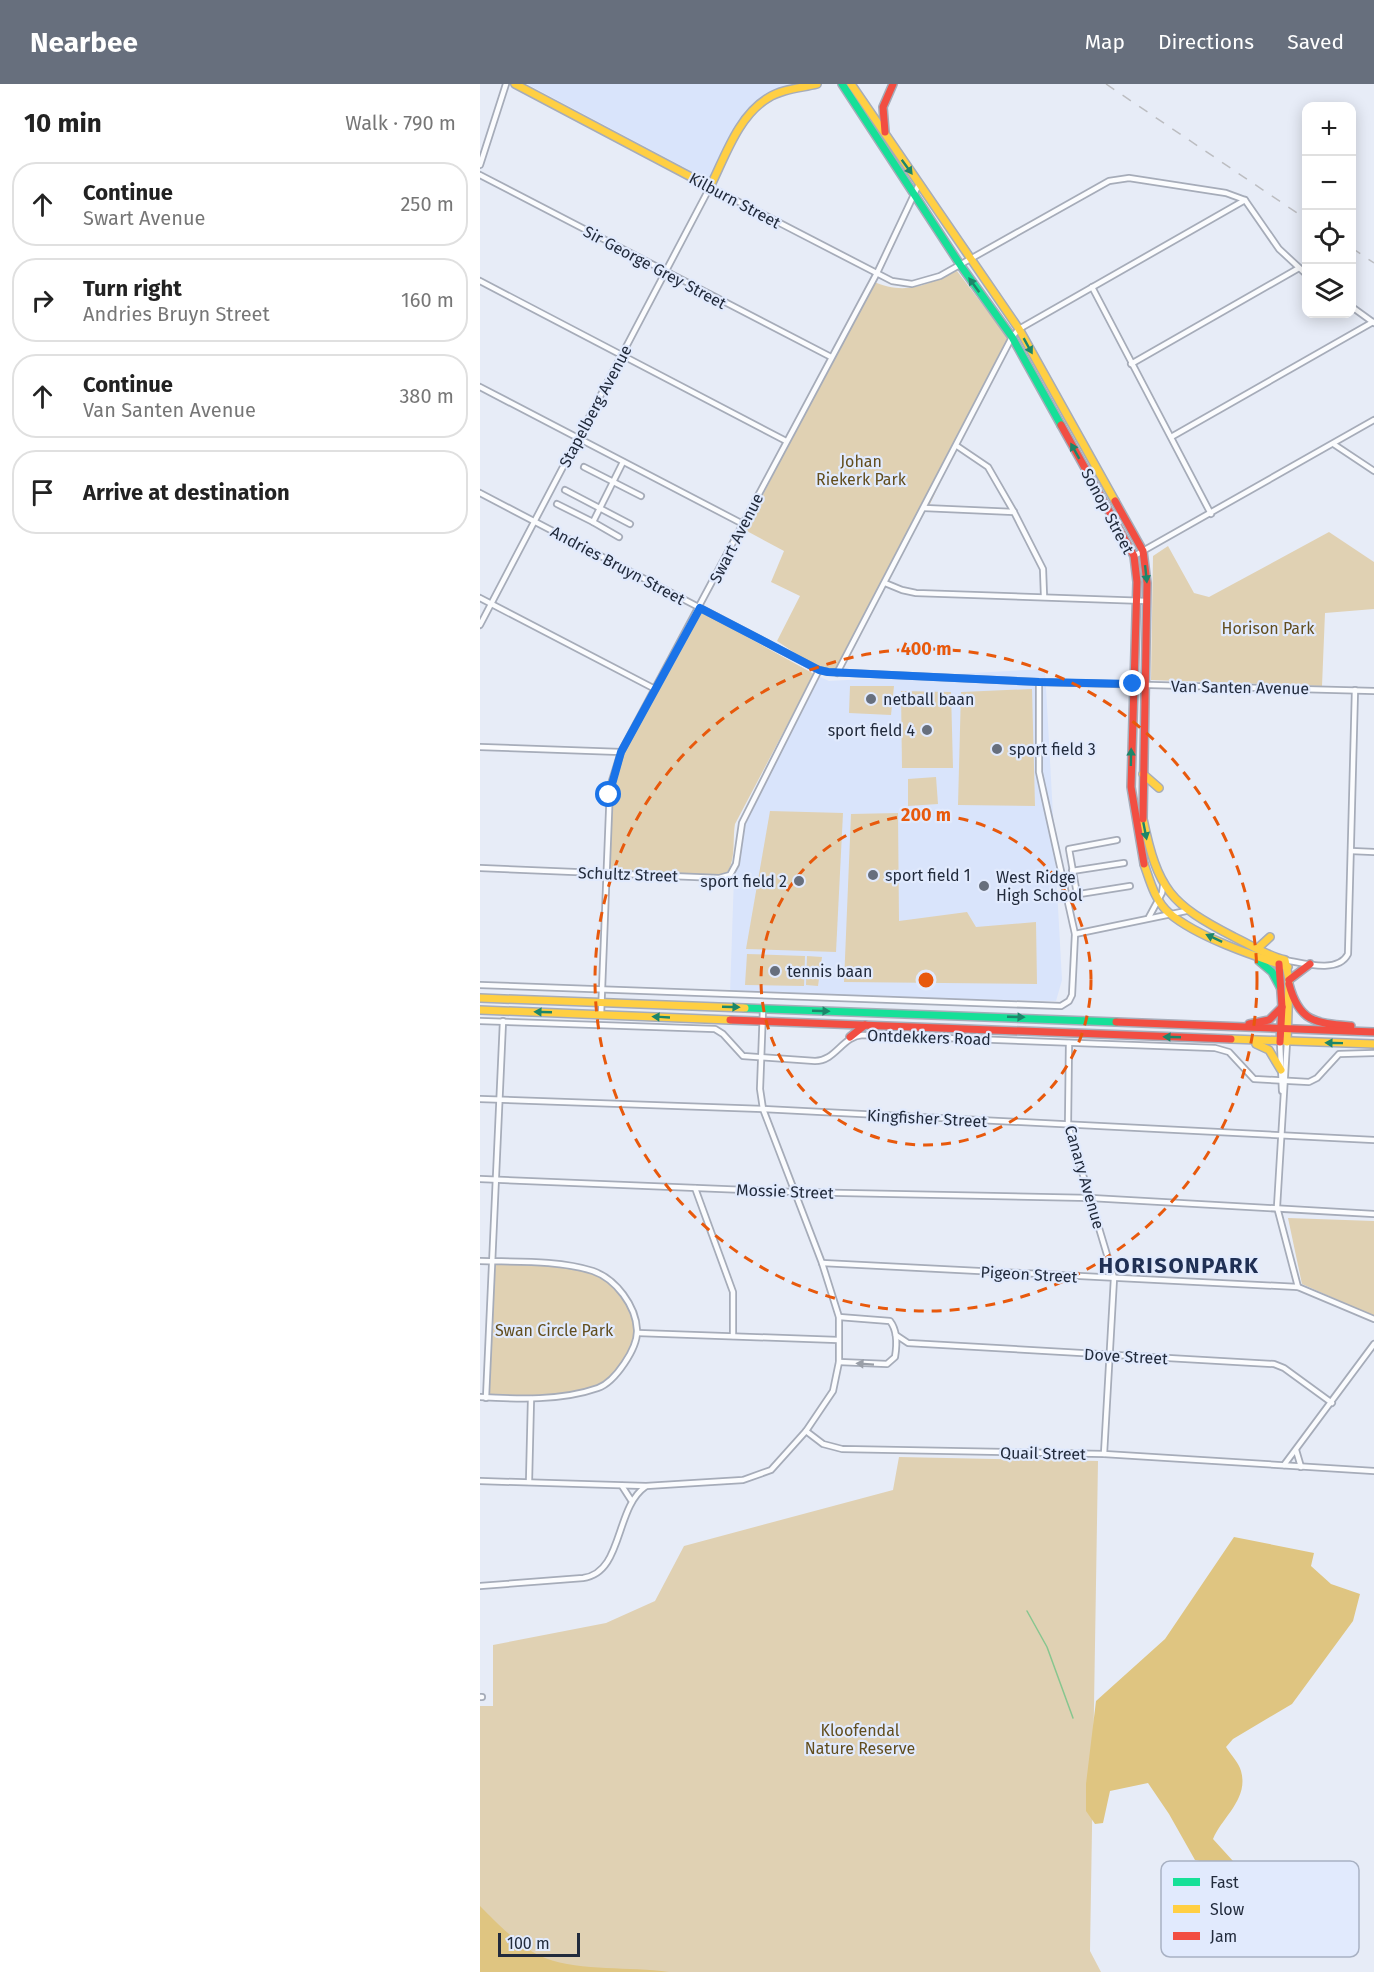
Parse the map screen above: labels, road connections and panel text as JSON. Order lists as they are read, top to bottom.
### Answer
{
  "streets": {
    "street": [
      "Kilburn Street",
      "Sir George Grey Street",
      "Stapelberg Avenue",
      "Sonop Street",
      "Swart Avenue",
      "Andries Bruyn Street",
      "Van Santen Avenue",
      "Schultz Street",
      "Ontdekkers Road",
      "Kingfisher Street",
      "Canary Avenue",
      "Mossie Street",
      "Pigeon Street",
      "Dove Street",
      "Quail Street"
    ]
  },
  "crossings": [
    ["Kilburn Street", "Stapelberg Avenue"],
    ["Kilburn Street", "Sonop Street"],
    ["Kilburn Street", "Swart Avenue"],
    ["Sir George Grey Street", "Stapelberg Avenue"],
    ["Sir George Grey Street", "Swart Avenue"],
    ["Stapelberg Avenue", "Andries Bruyn Street"],
    ["Sonop Street", "Swart Avenue"],
    ["Sonop Street", "Van Santen Avenue"],
    ["Swart Avenue", "Andries Bruyn Street"],
    ["Swart Avenue", "Schultz Street"],
    ["Swart Avenue", "Ontdekkers Road"],
    ["Andries Bruyn Street", "Van Santen Avenue"],
    ["Andries Bruyn Street", "Schultz Street"],
    ["Van Santen Avenue", "Schultz Street"],
    ["Ontdekkers Road", "Canary Avenue"],
    ["Kingfisher Street", "Canary Avenue"],
    ["Canary Avenue", "Mossie Street"],
    ["Canary Avenue", "Pigeon Street"],
    ["Canary Avenue", "Dove Street"],
    ["Canary Avenue", "Quail Street"]
  ],
  "districts": ["HORISONPARK"],
  "parks": [
    "Johan Riekerk Park",
    "Horison Park",
    "Swan Circle Park",
    "Kloofendal Nature Reserve"
  ],
  "places": [
    "netball baan",
    "sport field 4",
    "sport field 3",
    "sport field 1",
    "sport field 2",
    "West Ridge High School",
    "tennis baan"
  ],
  "legend": ["Fast", "Slow", "Jam"],
  "scale_bar": "100 m",
  "page": {
    "header": "Nearbee",
    "nav": ["Map", "Directions", "Saved"],
    "heading": ["10 min", "Walk · 790 m"],
    "map_buttons": ["+", "−"],
    "list": [
      ["Continue", "Swart Avenue", "250 m"],
      ["Turn right", "Andries Bruyn Street", "160 m"],
      ["Continue", "Van Santen Avenue", "380 m"],
      "Arrive at destination"
    ],
    "scale": "100 m"
  },
  "rings": ["400 m", "200 m"]
}
